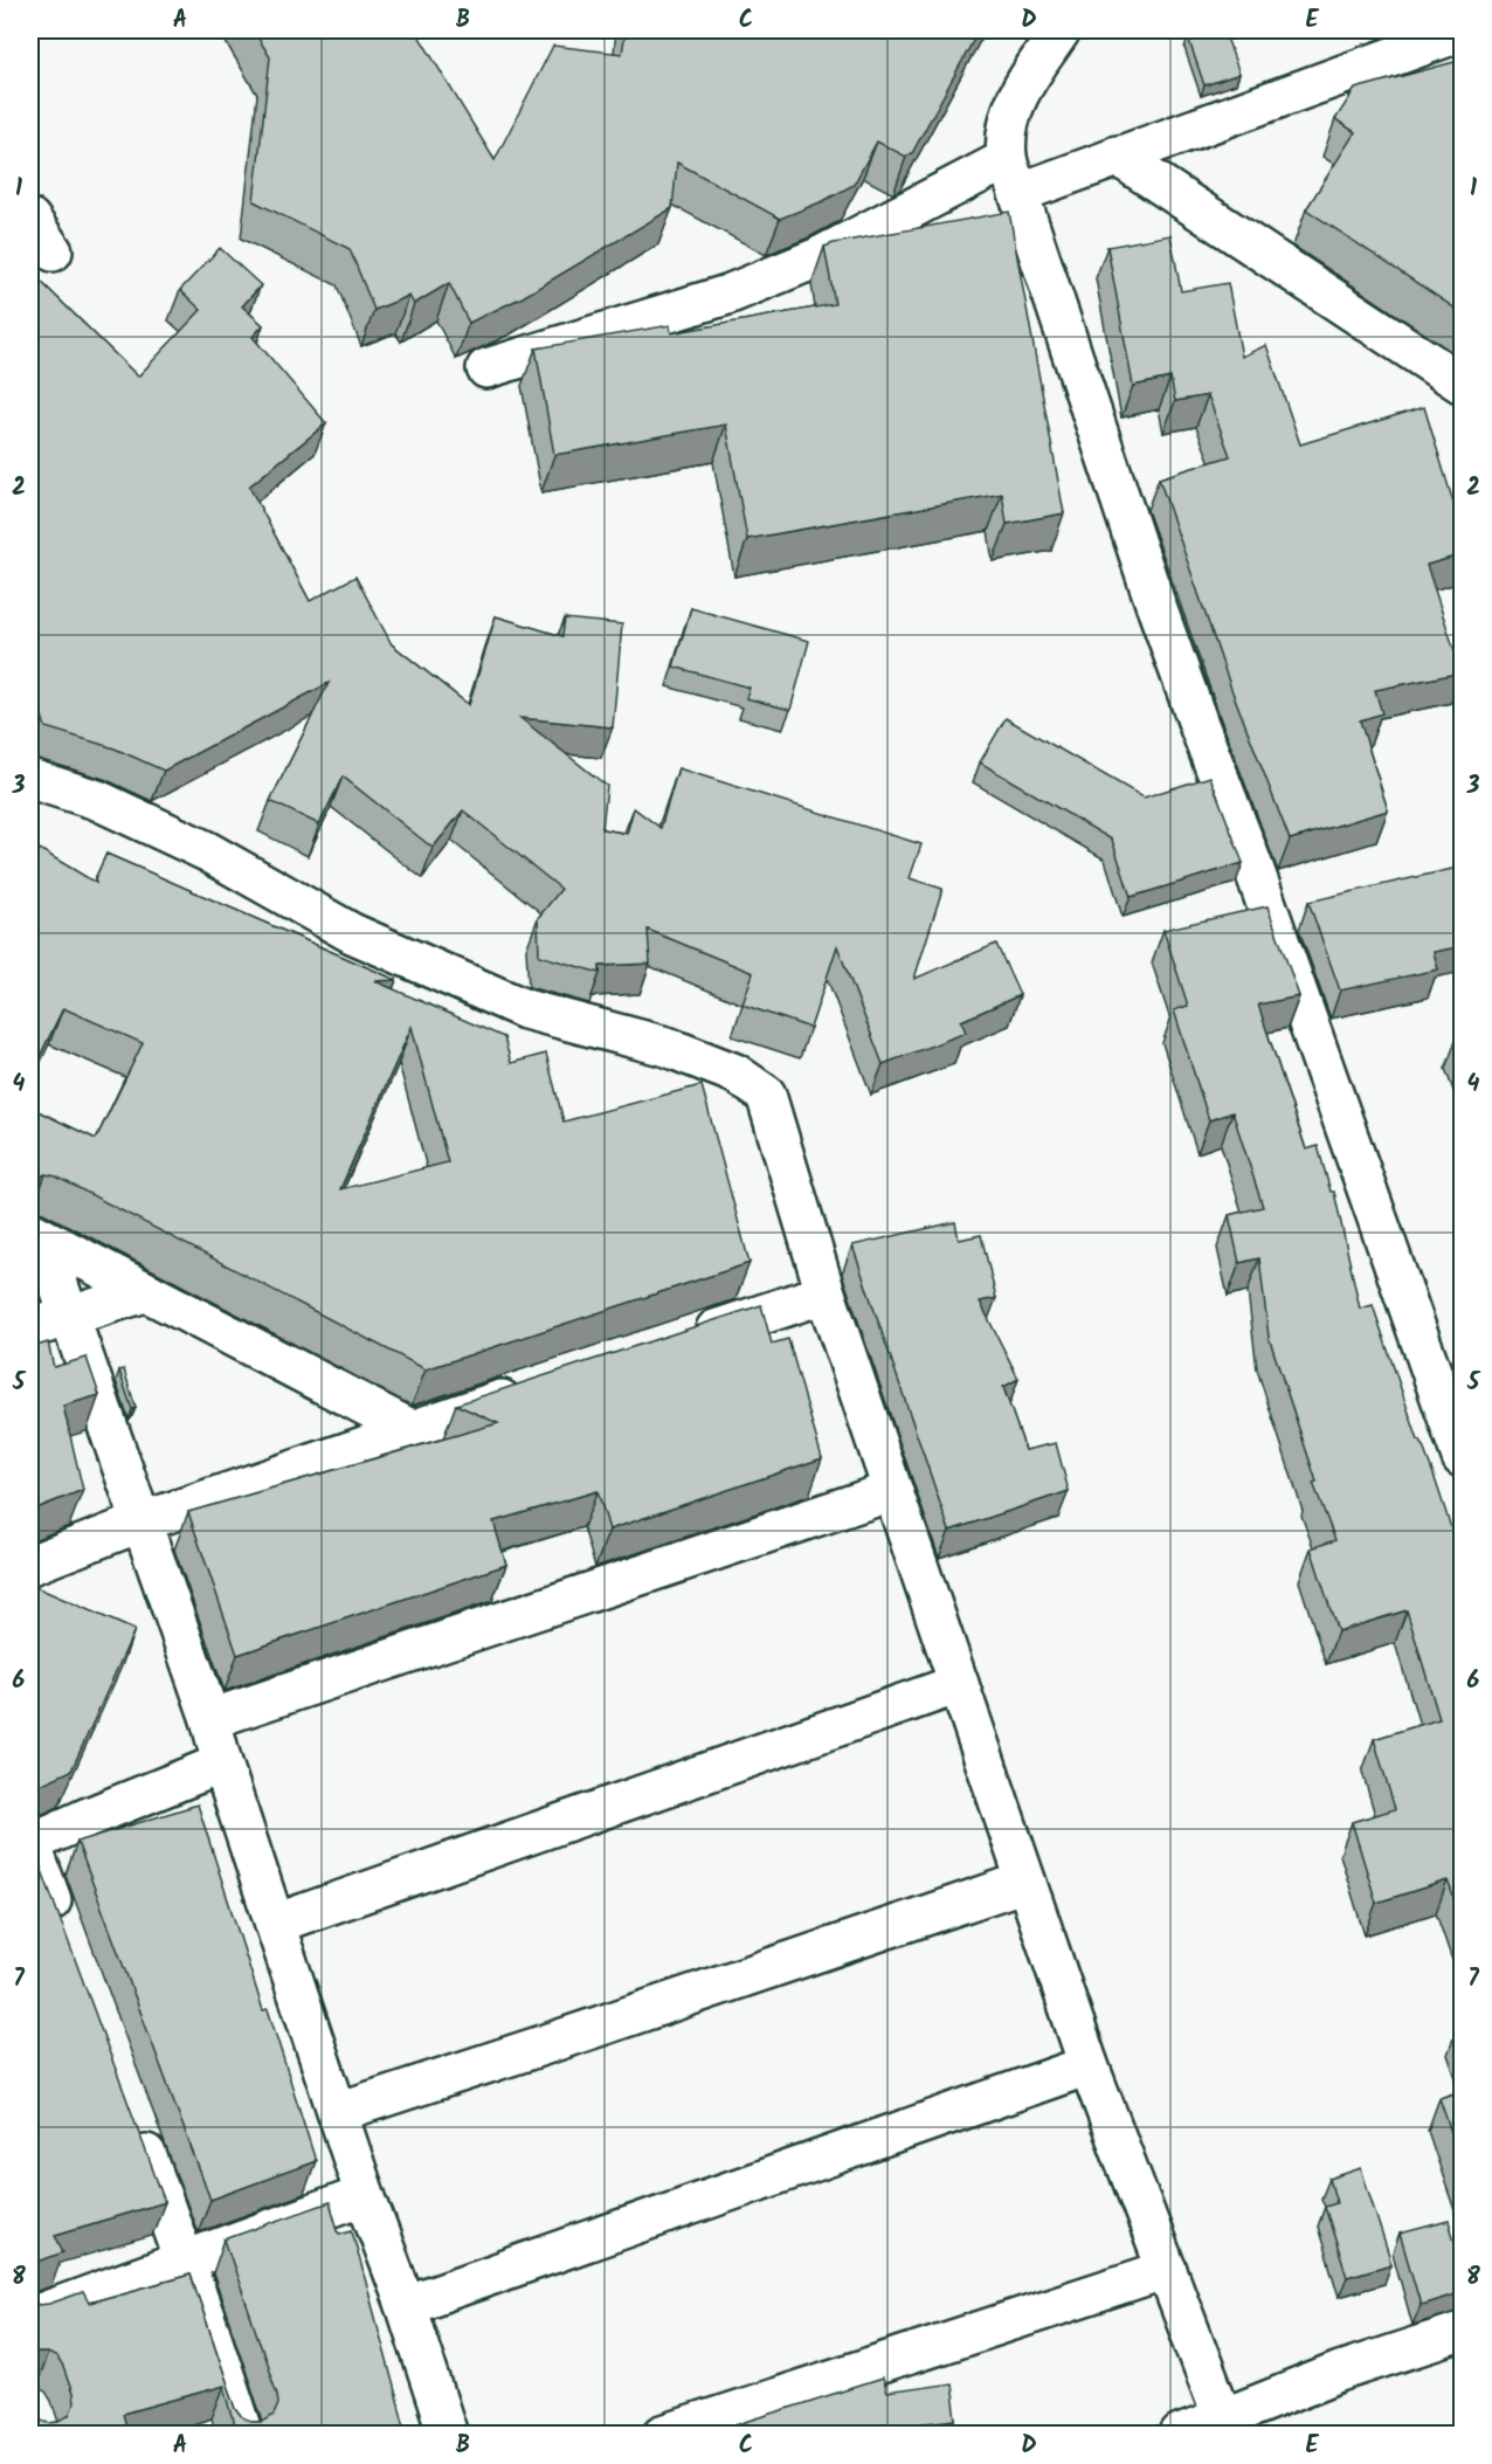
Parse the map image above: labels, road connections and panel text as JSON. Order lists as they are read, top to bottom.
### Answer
{
  "grid": {
    "columns": [
      "A",
      "B",
      "C",
      "D",
      "E"
    ],
    "rows": [
      "1",
      "2",
      "3",
      "4",
      "5",
      "6",
      "7",
      "8"
    ]
  }
}
